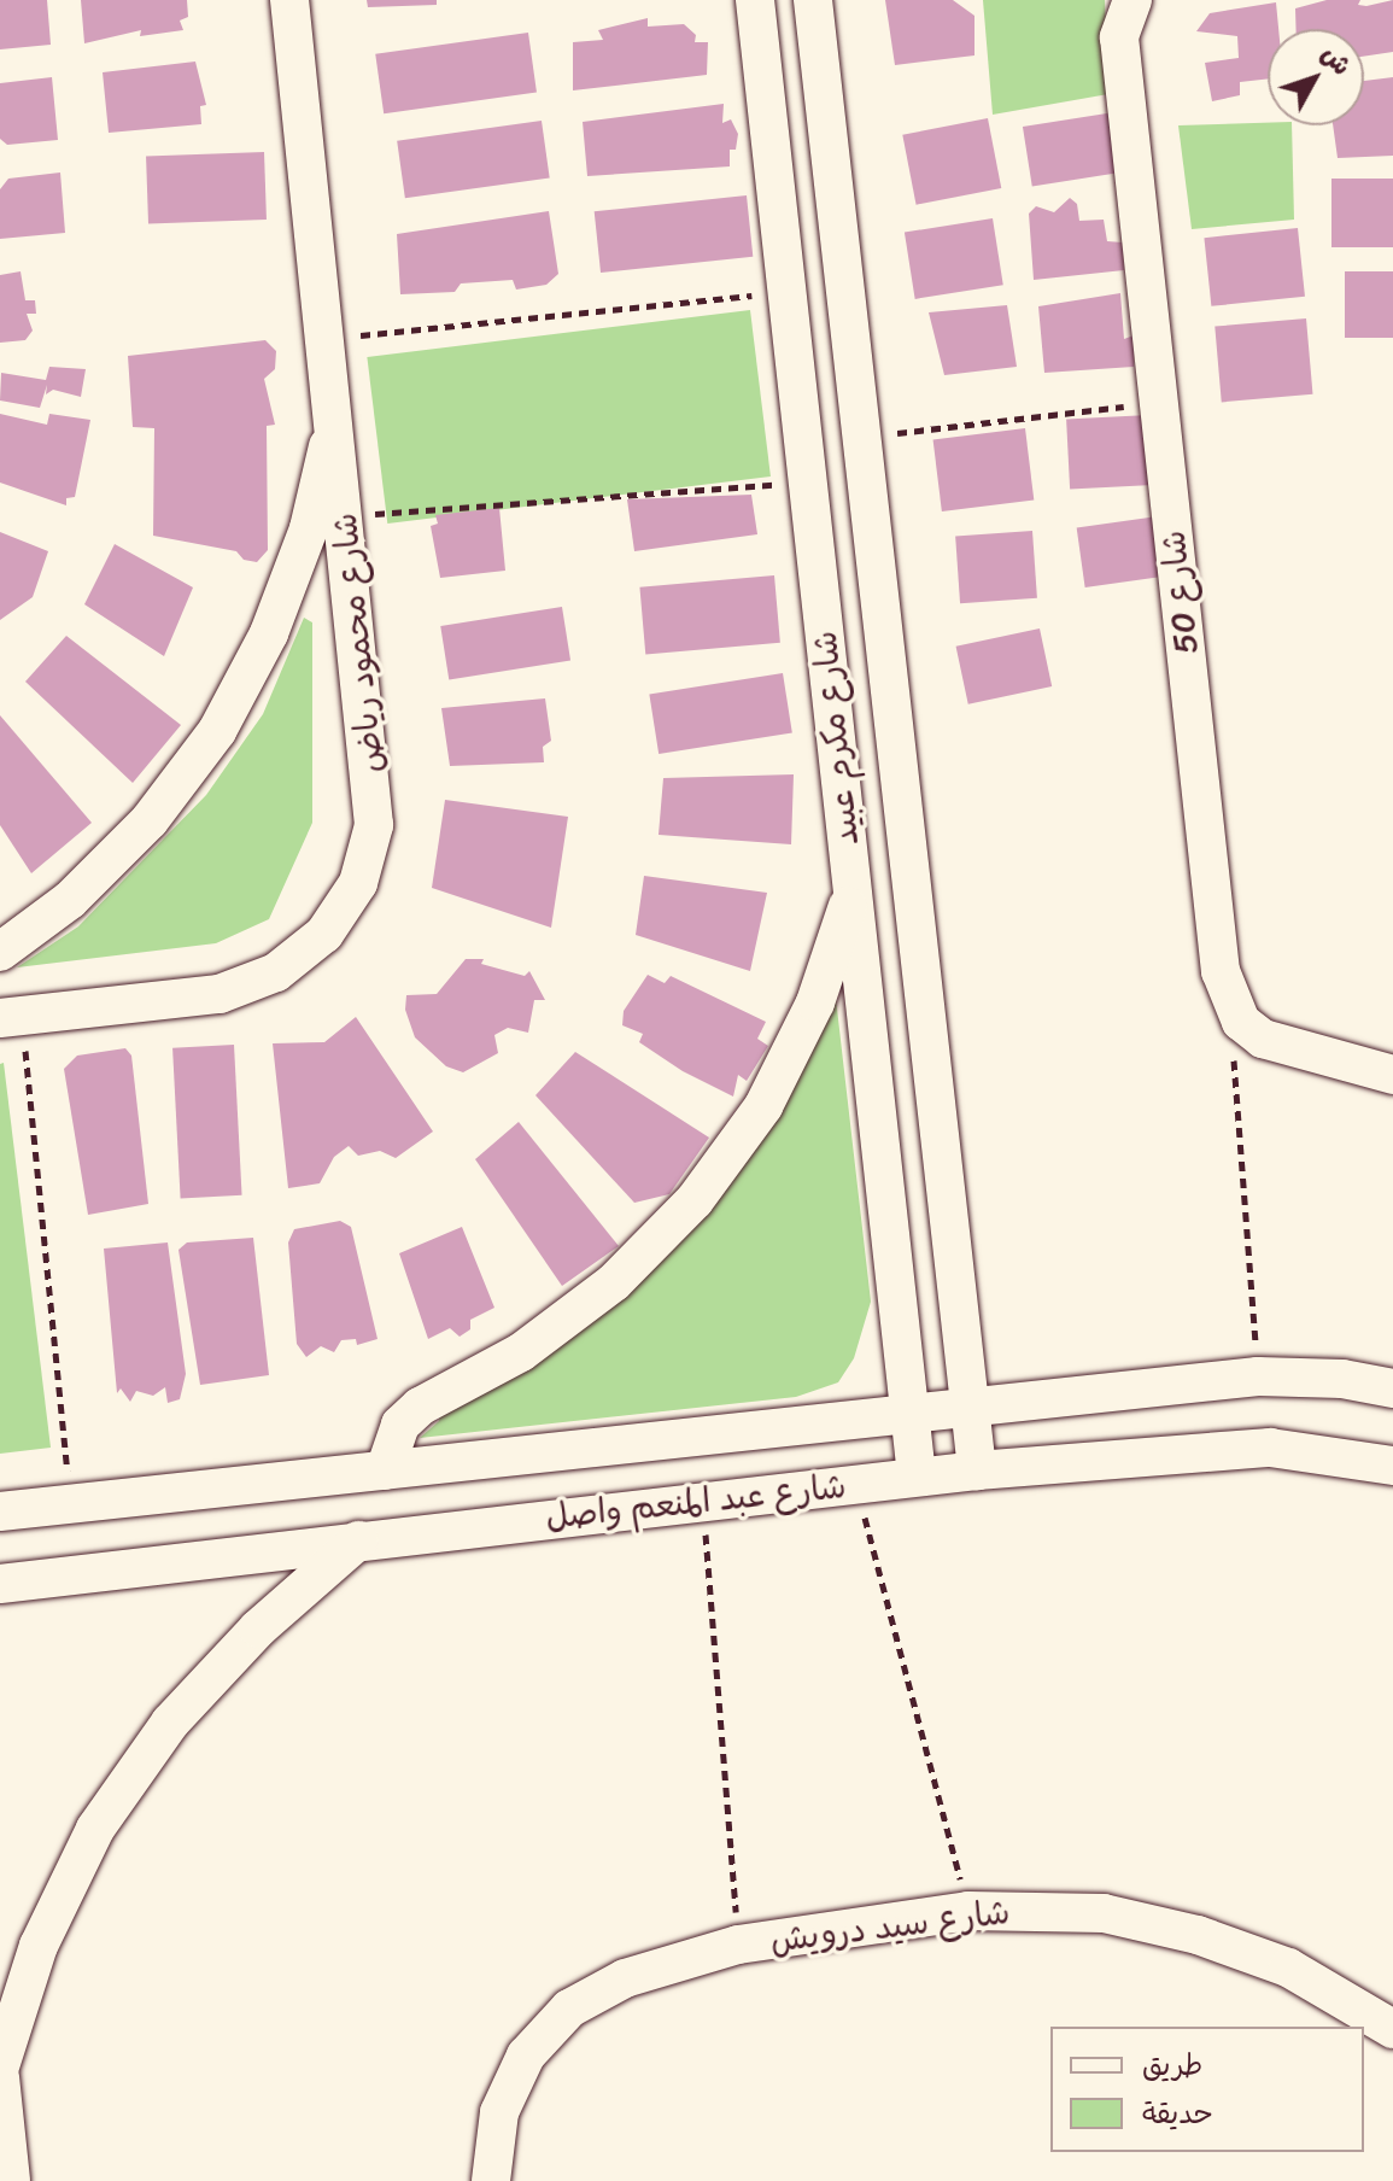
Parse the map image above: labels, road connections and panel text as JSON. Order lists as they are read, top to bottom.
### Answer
{
  "streets": {
    "street": [
      "شارع 50",
      "شارع محمود رياض",
      "شارع مكرم عبيد",
      "شارع عبد المنعم واصل",
      "شارع سيد درويش"
    ]
  },
  "crossings": [
    ["شارع مكرم عبيد", "شارع عبد المنعم واصل"]
  ],
  "legend": ["طريق", "حديقة"],
  "north": "top right"
}
